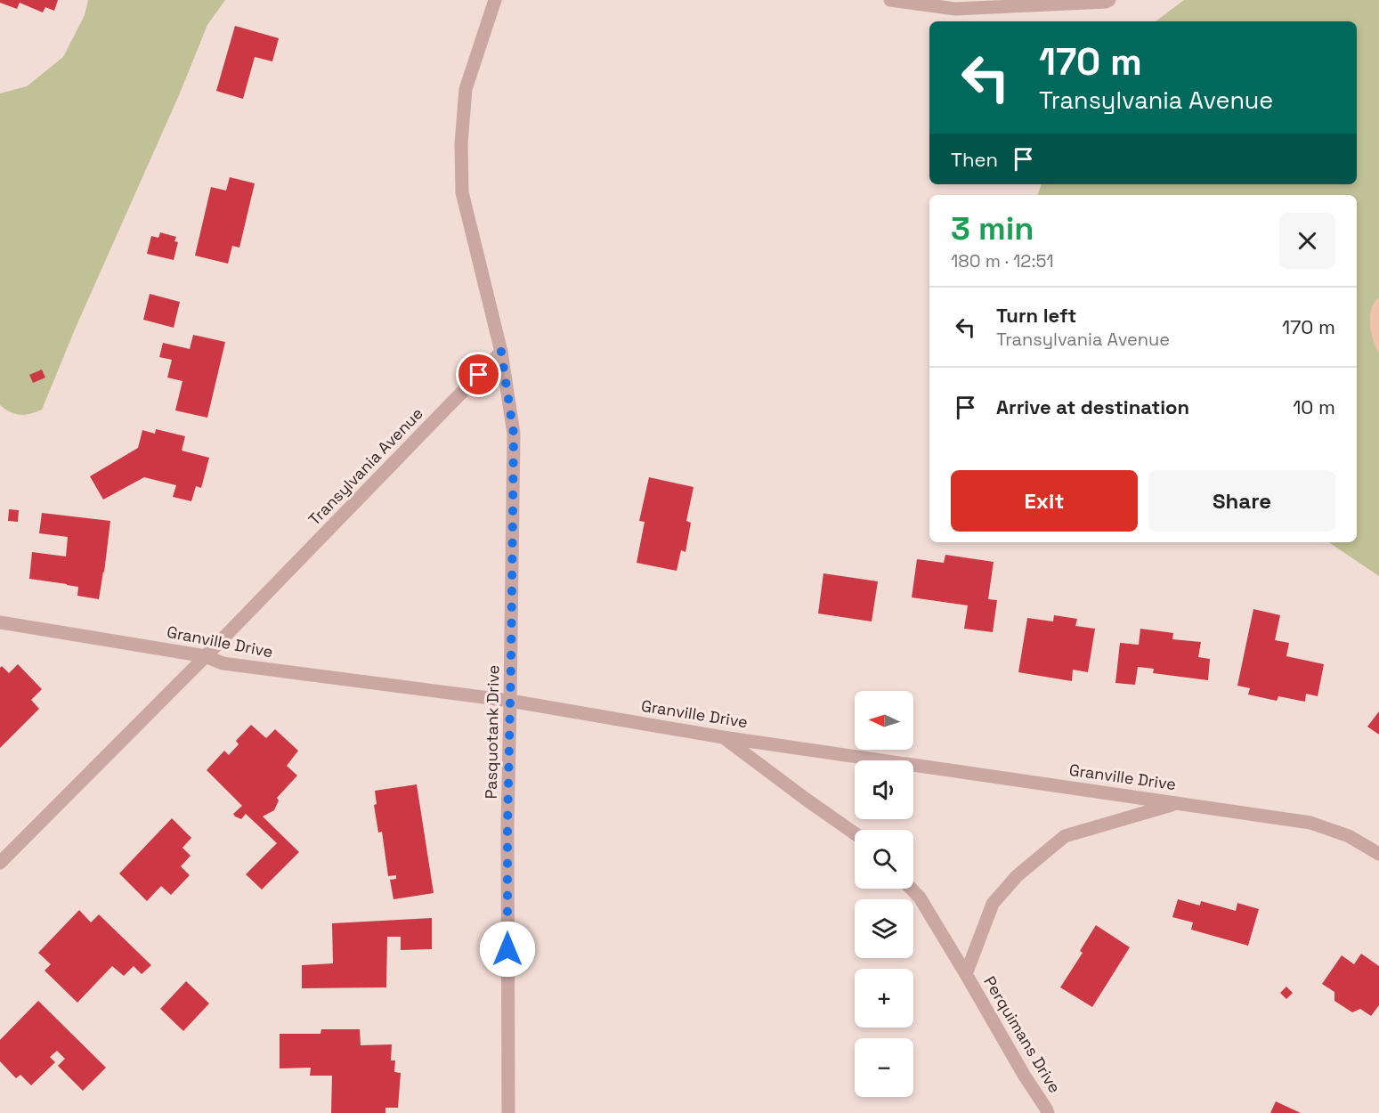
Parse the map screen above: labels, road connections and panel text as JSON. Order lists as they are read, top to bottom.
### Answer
{
  "streets": {
    "street": [
      "Transylvania Avenue",
      "Granville Drive",
      "Pasquotank Drive",
      "Perquimans Drive"
    ]
  },
  "crossings": [
    ["Transylvania Avenue", "Granville Drive"],
    ["Transylvania Avenue", "Pasquotank Drive"],
    ["Granville Drive", "Pasquotank Drive"],
    ["Granville Drive", "Perquimans Drive"]
  ],
  "north": "left",
  "page": {
    "turn": ["170 m", "Transylvania Avenue"],
    "then": "Then",
    "heading": ["3 min", "180 m · 12:51"],
    "list": [
      {
        "name": "Turn left",
        "note": "Transylvania Avenue",
        "value": "170 m"
      },
      {
        "name": "Arrive at destination",
        "value": "10 m"
      }
    ],
    "buttons": ["Exit", "Share"],
    "map_buttons": ["+", "−"]
  }
}
